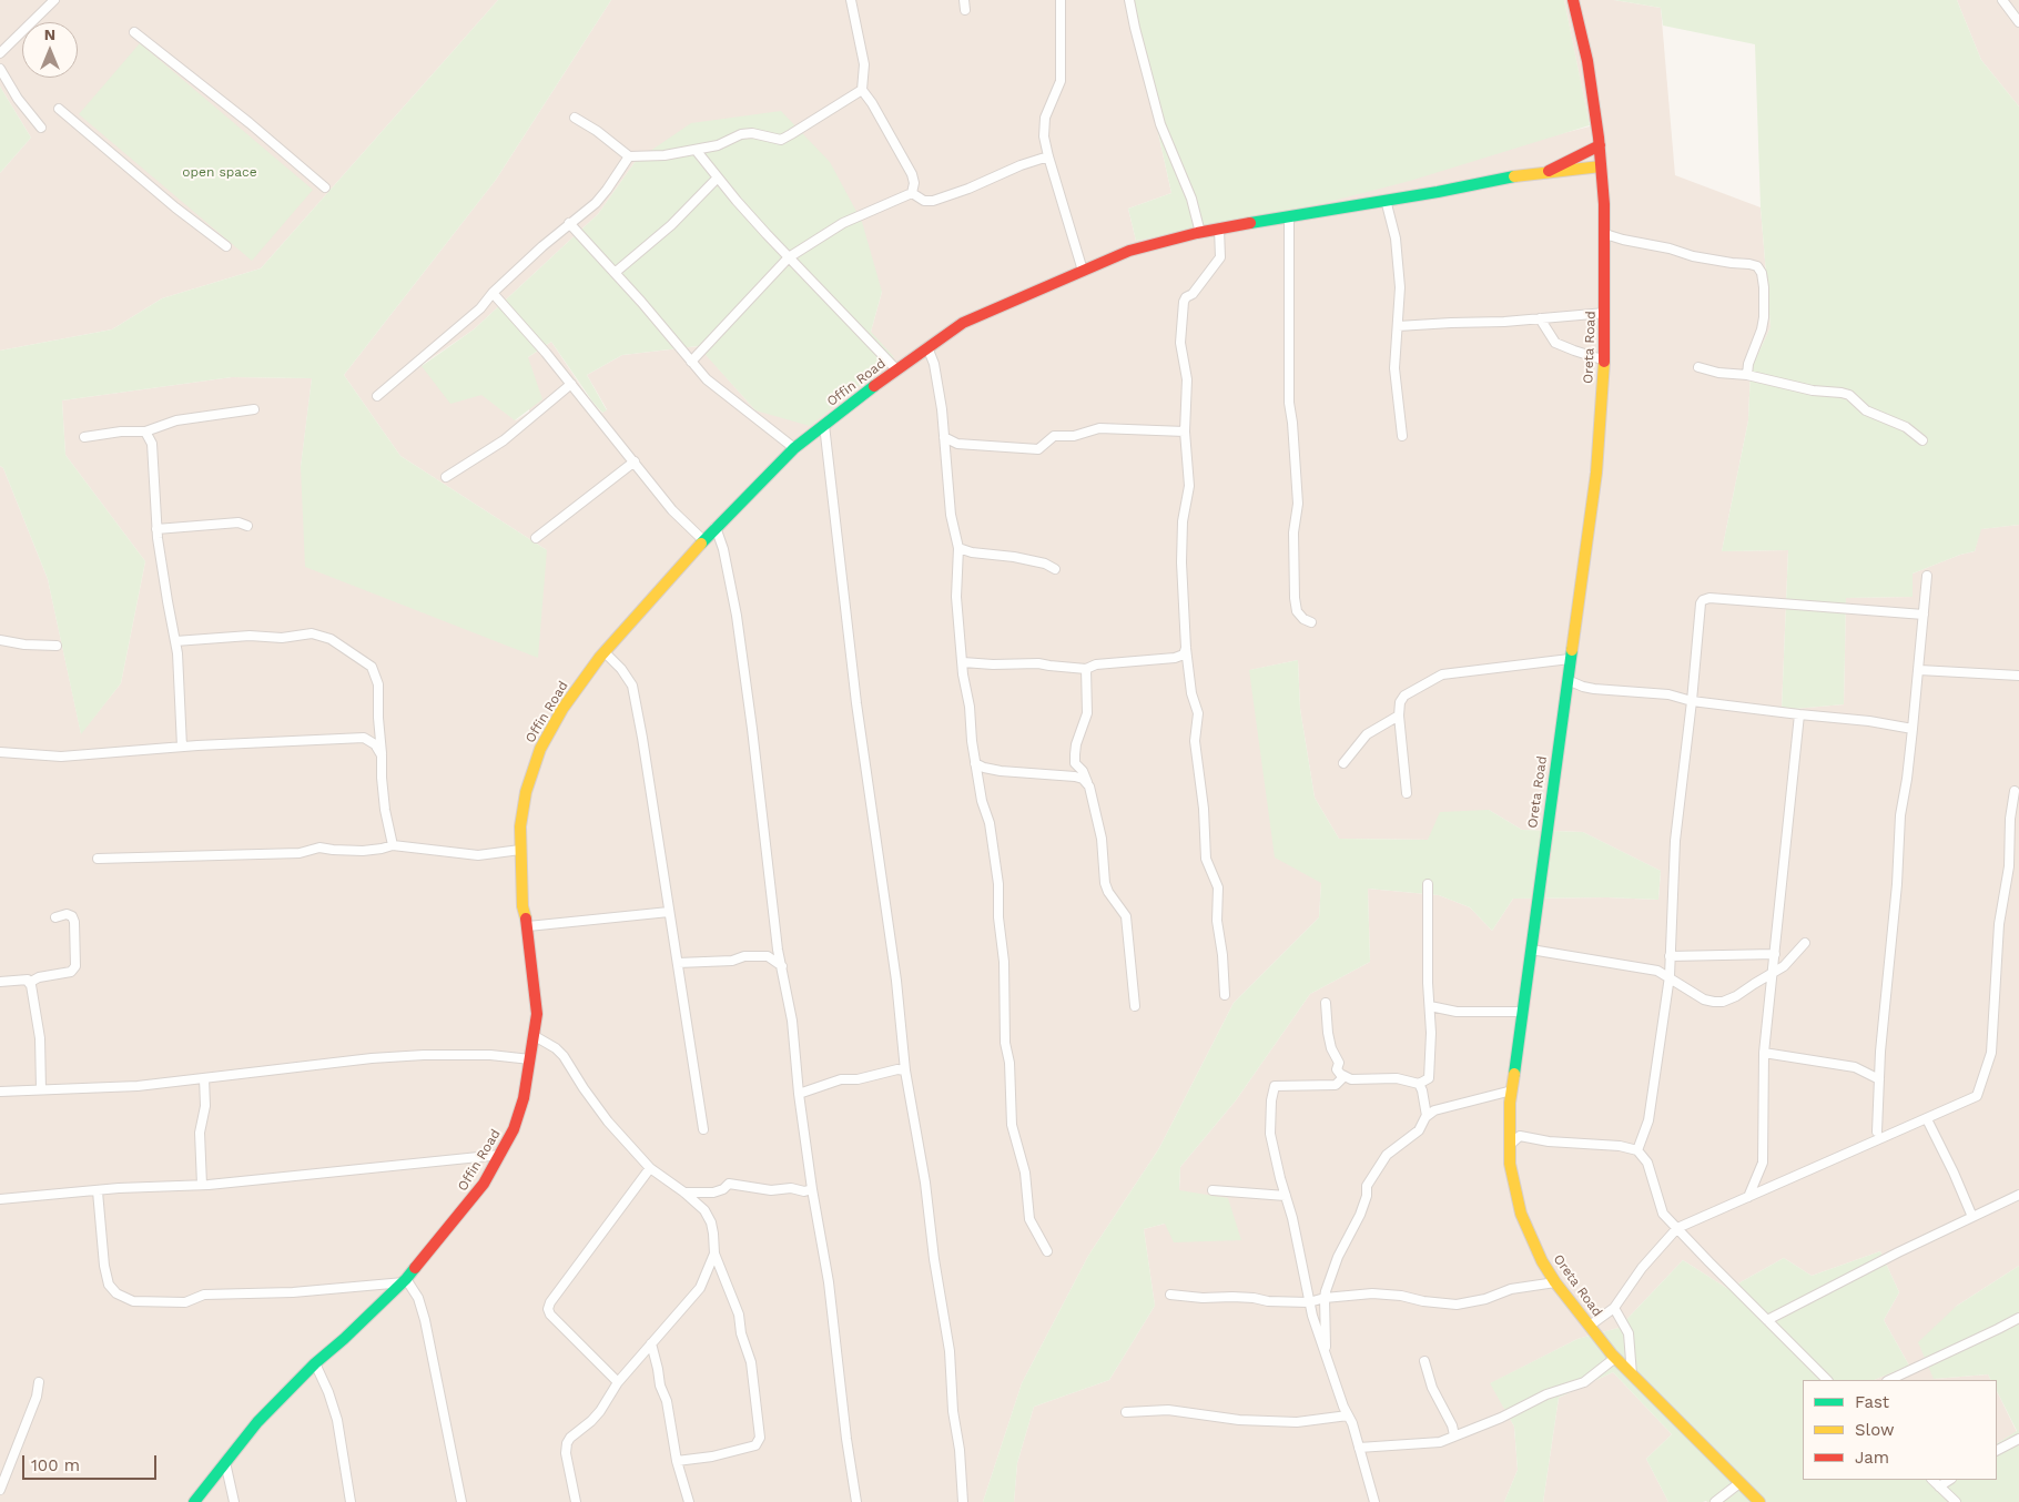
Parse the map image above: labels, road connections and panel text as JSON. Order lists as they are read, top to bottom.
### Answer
{
  "streets": {
    "street": ["Oreta Road", "Offin Road"]
  },
  "parks": ["open space"],
  "legend": ["Fast", "Slow", "Jam"],
  "scale_bar": "100 m",
  "north": "top"
}
